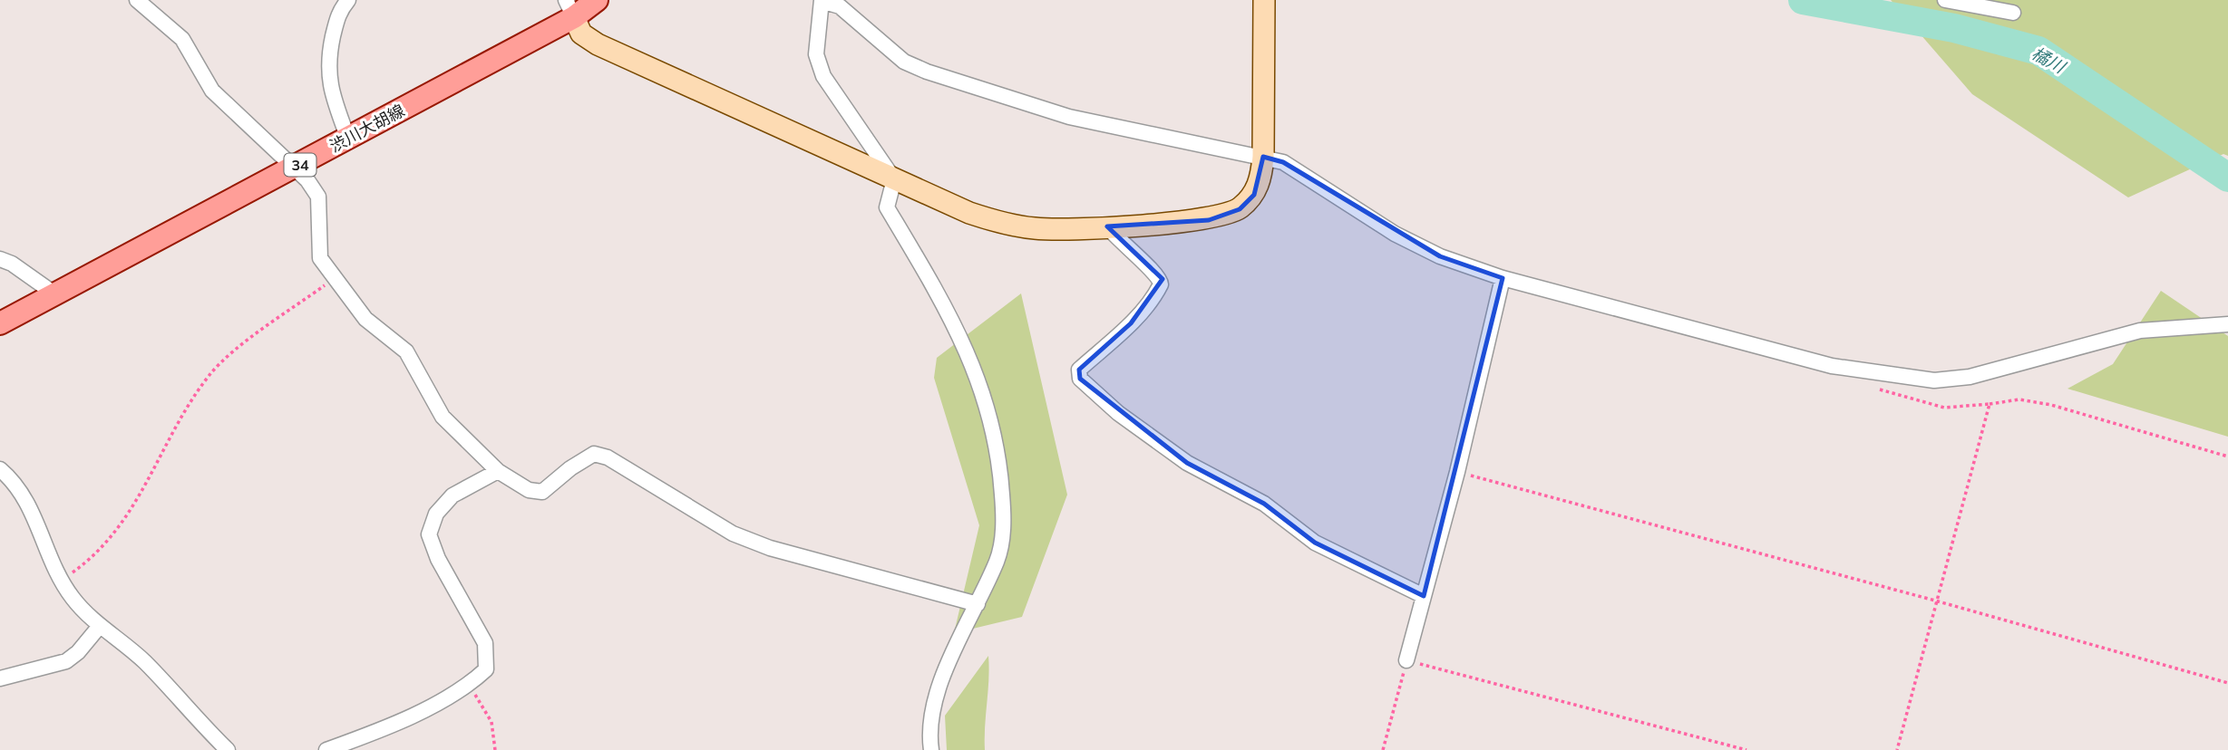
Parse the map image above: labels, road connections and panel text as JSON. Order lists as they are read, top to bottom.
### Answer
{
  "streets": {
    "main road": ["渋川大胡線", "34"]
  },
  "water": ["橘川"]
}
